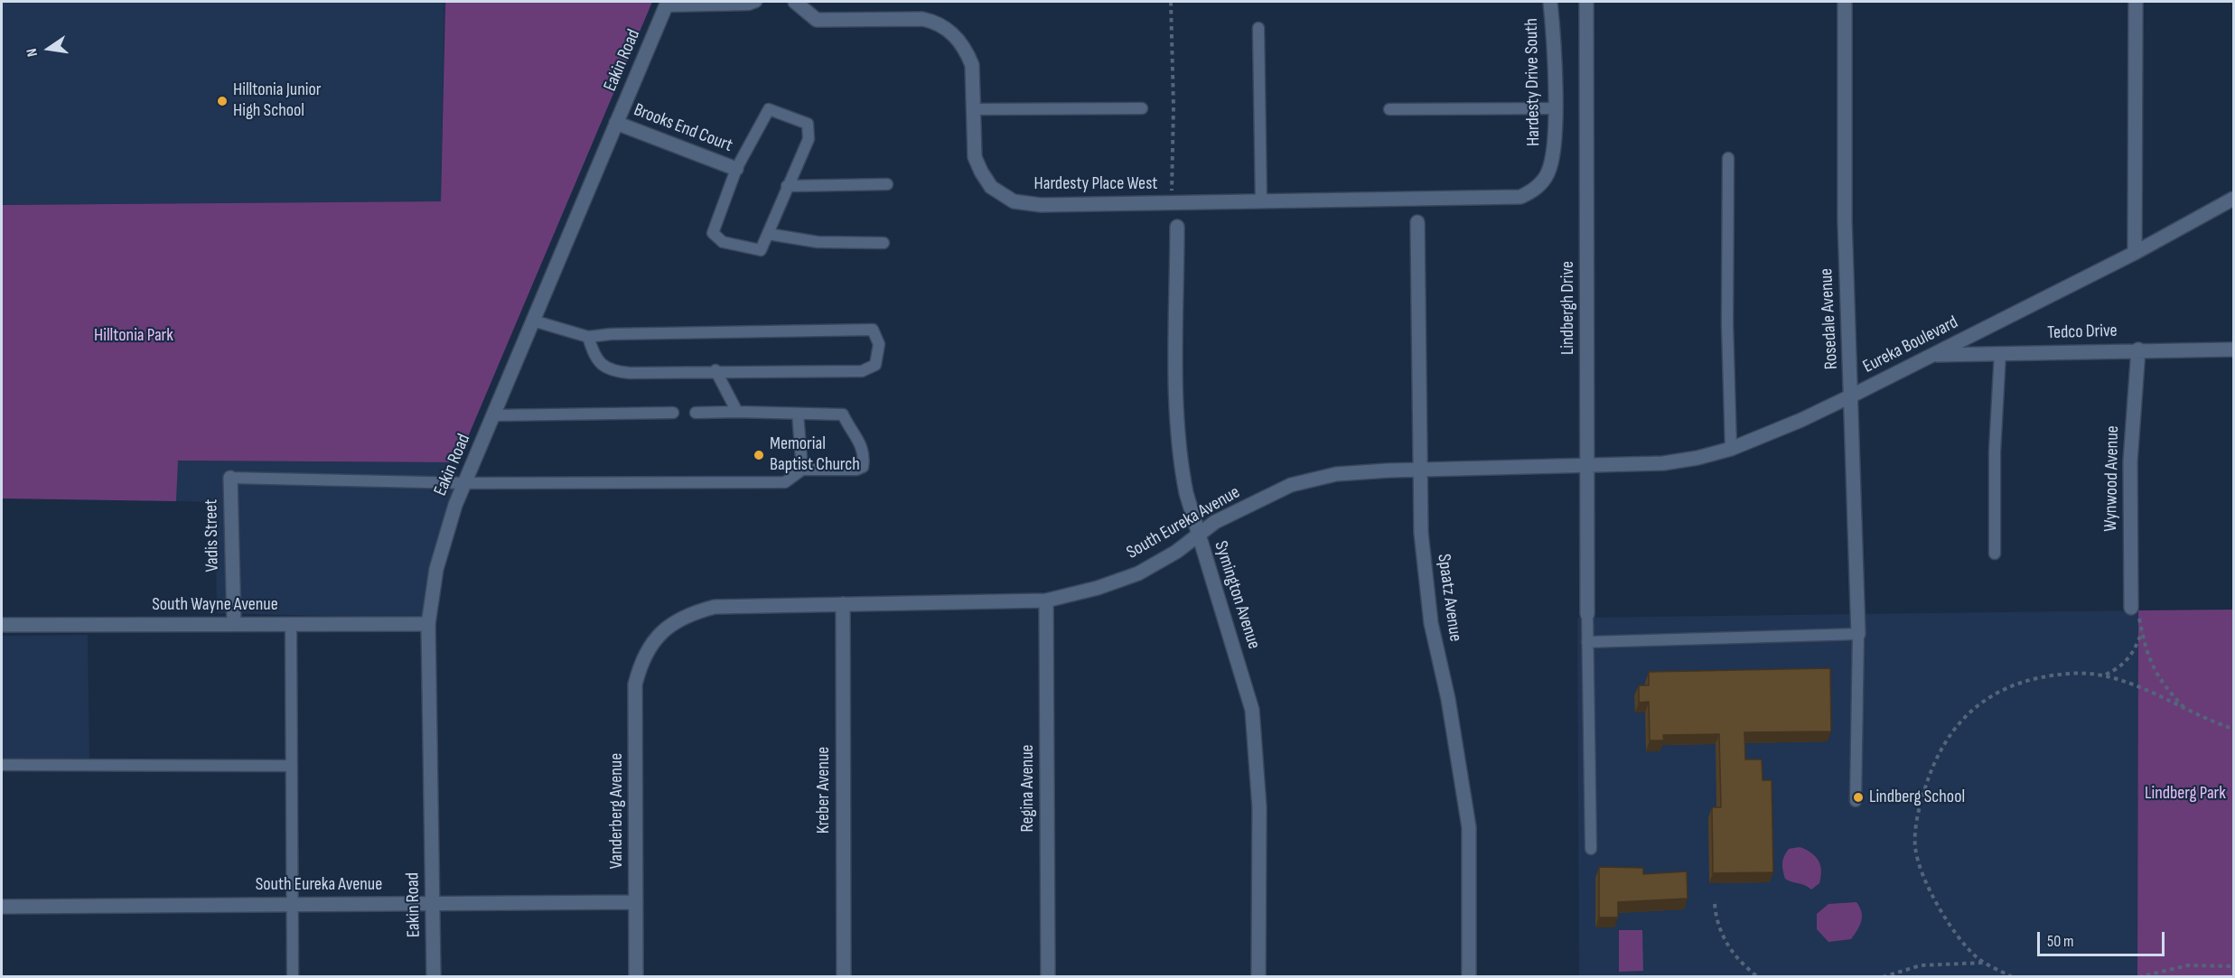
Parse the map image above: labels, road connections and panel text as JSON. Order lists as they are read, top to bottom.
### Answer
{
  "streets": {
    "street": [
      "Eakin Road",
      "Hardesty Drive South",
      "Brooks End Court",
      "Hardesty Place West",
      "Lindbergh Drive",
      "Rosedale Avenue",
      "Tedco Drive",
      "Eureka Boulevard",
      "Wynwood Avenue",
      "South Eureka Avenue",
      "Vadis Street",
      "Symington Avenue",
      "Spaatz Avenue",
      "South Wayne Avenue",
      "Regina Avenue",
      "Kreber Avenue",
      "Vanderberg Avenue"
    ]
  },
  "crossings": [
    ["Eakin Road", "Brooks End Court"],
    ["Eakin Road", "South Eureka Avenue"],
    ["Eakin Road", "South Wayne Avenue"],
    ["Hardesty Drive South", "Hardesty Place West"],
    ["Lindbergh Drive", "Eureka Boulevard"],
    ["Lindbergh Drive", "South Eureka Avenue"],
    ["Rosedale Avenue", "Eureka Boulevard"],
    ["Tedco Drive", "Eureka Boulevard"],
    ["Tedco Drive", "Wynwood Avenue"],
    ["Eureka Boulevard", "South Eureka Avenue"],
    ["South Eureka Avenue", "Symington Avenue"],
    ["South Eureka Avenue", "Spaatz Avenue"],
    ["South Eureka Avenue", "Regina Avenue"],
    ["South Eureka Avenue", "Kreber Avenue"],
    ["South Eureka Avenue", "Vanderberg Avenue"],
    ["Vadis Street", "South Wayne Avenue"]
  ],
  "parks": ["Hilltonia Park", "Lindberg Park"],
  "places": ["Hilltonia Junior High School", "Memorial Baptist Church", "Lindberg School"],
  "scale_bar": "50 m",
  "north": "left"
}
